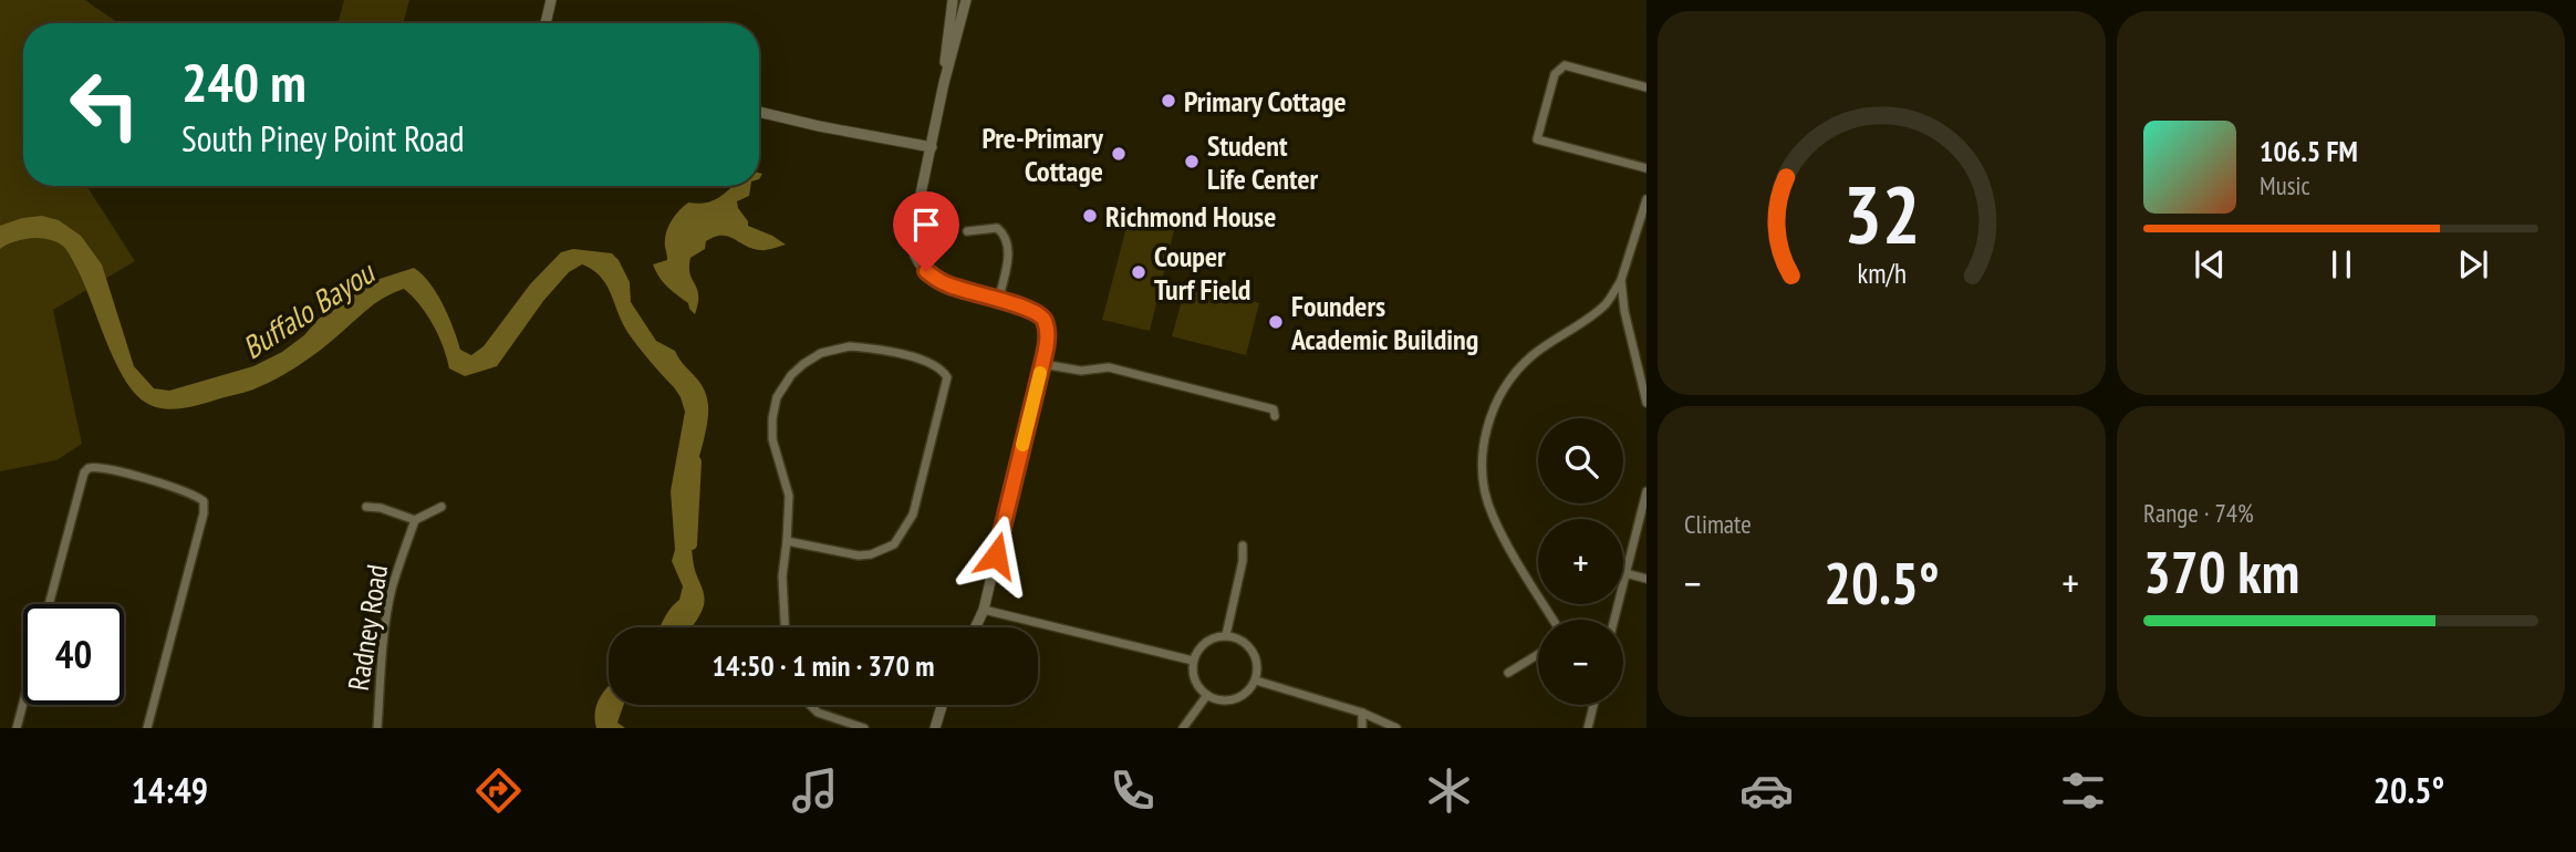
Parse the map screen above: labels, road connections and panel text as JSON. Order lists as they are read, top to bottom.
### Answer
{
  "streets": {
    "street": ["Radney Road"]
  },
  "water": ["Buffalo Bayou"],
  "places": [
    "Primary Cottage",
    "Pre-Primary Cottage",
    "Student Life Center",
    "Richmond House",
    "Couper Turf Field",
    "Founders Academic Building"
  ],
  "page": {
    "turn": ["240 m", "South Piney Point Road"],
    "song": ["106.5 FM", "Music"],
    "tile": [
      "Climate",
      ["Range · 74%", "370 km"]
    ],
    "map_buttons": ["+", "−"],
    "heat": ["−", "20.5°", "+"],
    "limit": "40",
    "trip": "14:50 · 1 min · 370 m",
    "tabs": ["14:49", "20.5°"],
    "gauge": ["32", "km/h"]
  }
}
